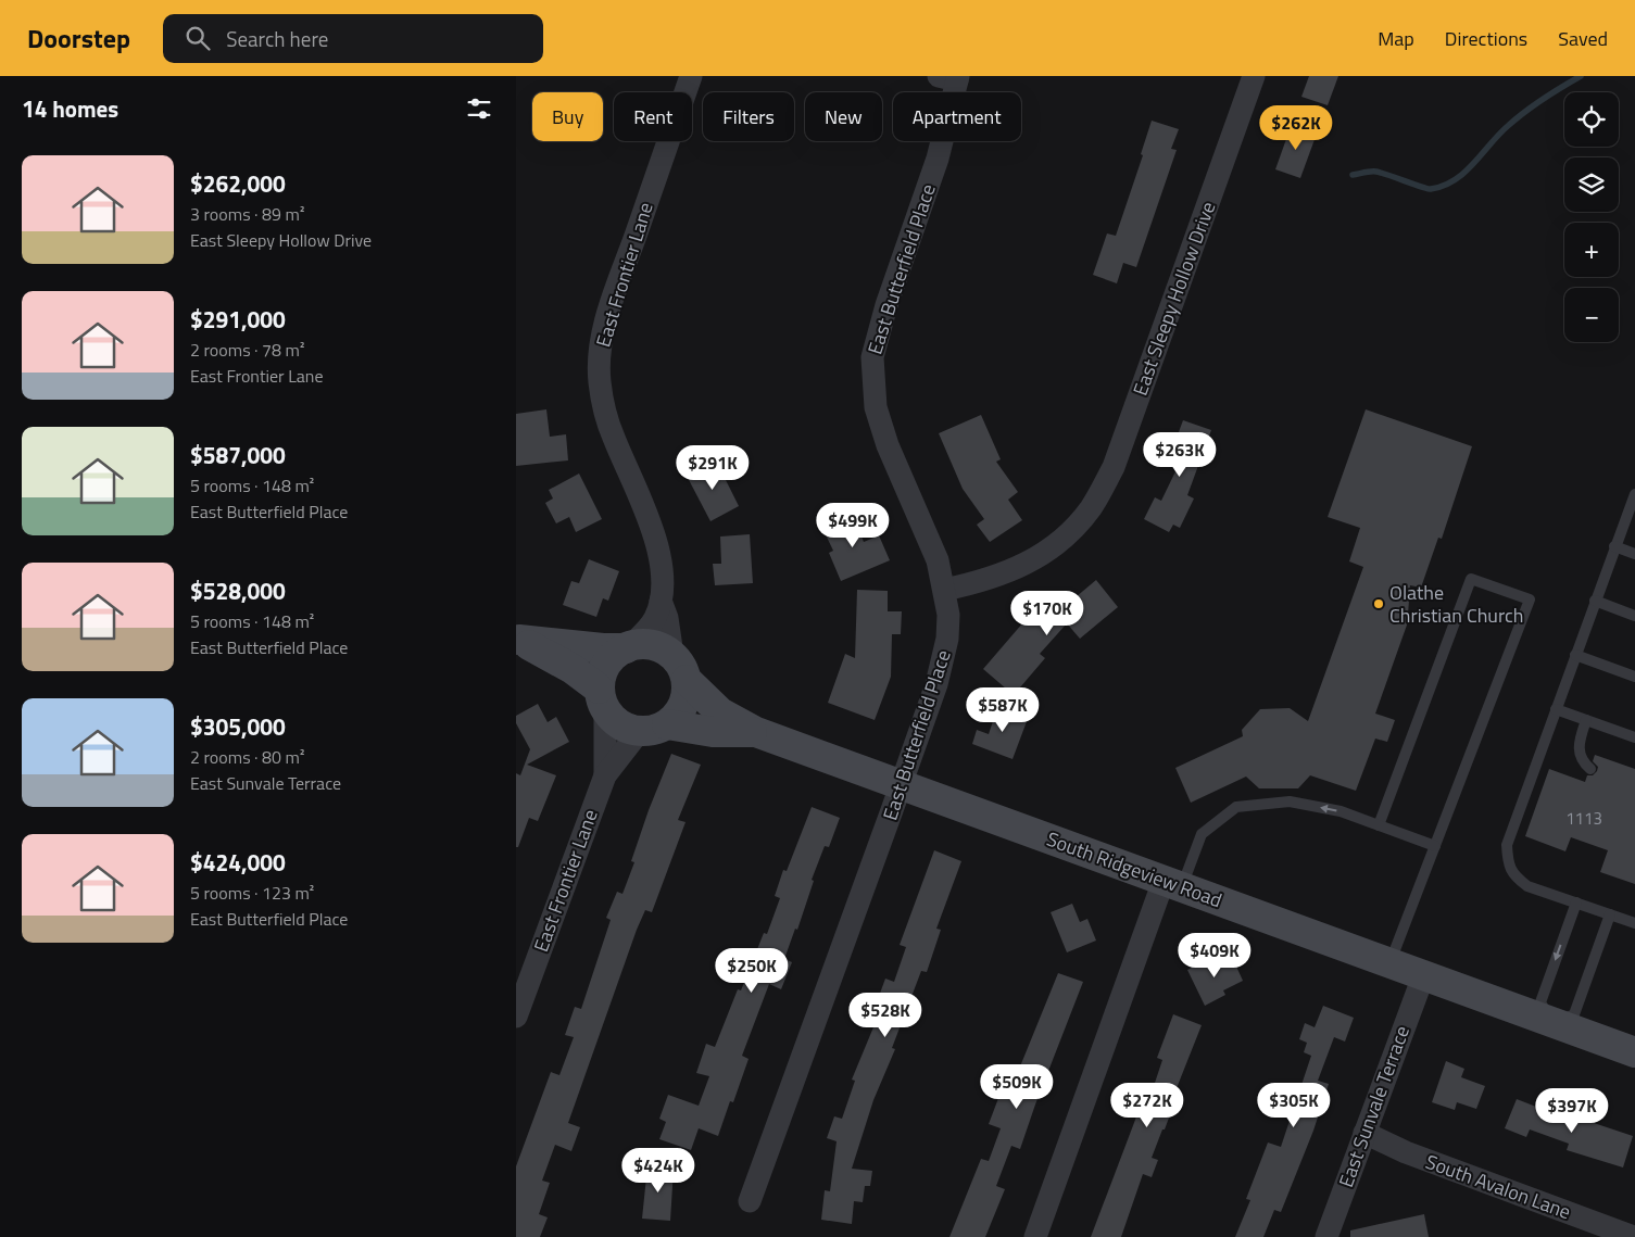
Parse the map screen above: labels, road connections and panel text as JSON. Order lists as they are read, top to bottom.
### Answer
{
  "streets": {
    "main road": ["South Ridgeview Road"],
    "street": [
      "East Butterfield Place",
      "East Frontier Lane",
      "East Sleepy Hollow Drive",
      "East Sunvale Terrace",
      "South Avalon Lane"
    ]
  },
  "crossings": [
    ["East Butterfield Place", "East Sleepy Hollow Drive"],
    ["East Butterfield Place", "South Ridgeview Road"],
    ["South Ridgeview Road", "East Sunvale Terrace"],
    ["East Sunvale Terrace", "South Avalon Lane"]
  ],
  "places": ["Olathe Christian Church"],
  "house_numbers": ["1113"],
  "page": {
    "header": "Doorstep",
    "search": "Search here",
    "nav": ["Map", "Directions", "Saved"],
    "heading": "14 homes",
    "map_buttons": ["+", "−"],
    "chip": [
      "Buy",
      "Rent",
      "Filters",
      "New",
      "Apartment"
    ],
    "price": [
      "$262K",
      "$263K",
      "$291K",
      "$499K",
      "$170K",
      "$587K",
      "$409K",
      "$250K",
      "$528K",
      "$509K",
      "$272K",
      "$305K",
      "$397K",
      "$424K"
    ],
    "list": [
      {
        "name": "$262,000",
        "note": "3 rooms · 89 m² · East Sleepy Hollow Drive"
      },
      {
        "name": "$291,000",
        "note": "2 rooms · 78 m² · East Frontier Lane"
      },
      {
        "name": "$587,000",
        "note": "5 rooms · 148 m² · East Butterfield Place"
      },
      {
        "name": "$528,000",
        "note": "5 rooms · 148 m² · East Butterfield Place"
      },
      {
        "name": "$305,000",
        "note": "2 rooms · 80 m² · East Sunvale Terrace"
      },
      {
        "name": "$424,000",
        "note": "5 rooms · 123 m² · East Butterfield Place"
      }
    ]
  }
}
